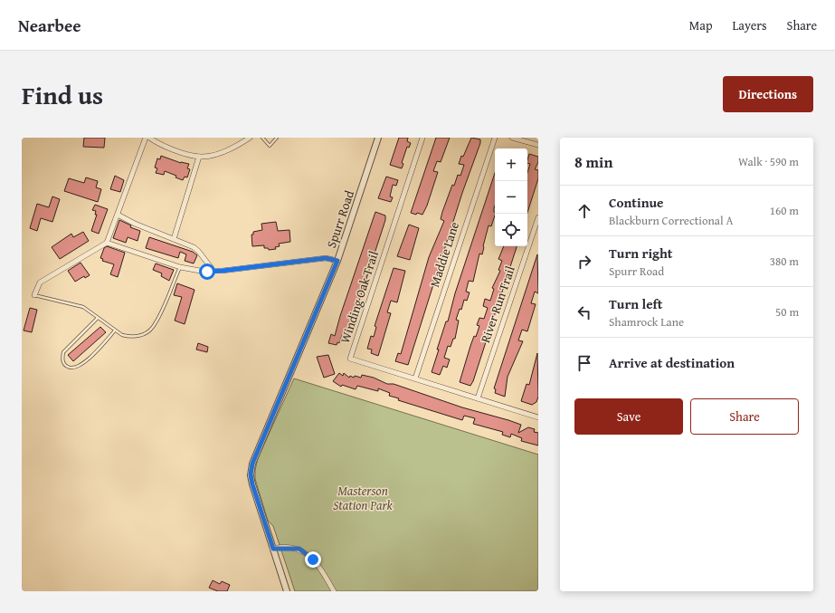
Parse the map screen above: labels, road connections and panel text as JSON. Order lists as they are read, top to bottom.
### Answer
{
  "streets": {
    "street": [
      "Spurr Road",
      "Maddie Lane",
      "Winding Oak Trail",
      "River Run Trail"
    ]
  },
  "crossings": [
    ["Maddie Lane", "Winding Oak Trail"],
    ["Winding Oak Trail", "River Run Trail"]
  ],
  "parks": ["Masterson Station Park"],
  "page": {
    "header": "Nearbee",
    "nav": ["Map", "Layers", "Share"],
    "title": "Find us",
    "buttons": [
      "Directions",
      ["Save", "Share"]
    ],
    "heading": ["8 min", "Walk · 590 m"],
    "map_buttons": ["+", "−"],
    "list": [
      ["Continue", "Blackburn Correctional A", "160 m"],
      ["Turn right", "Spurr Road", "380 m"],
      ["Turn left", "Shamrock Lane", "50 m"],
      "Arrive at destination"
    ]
  }
}
